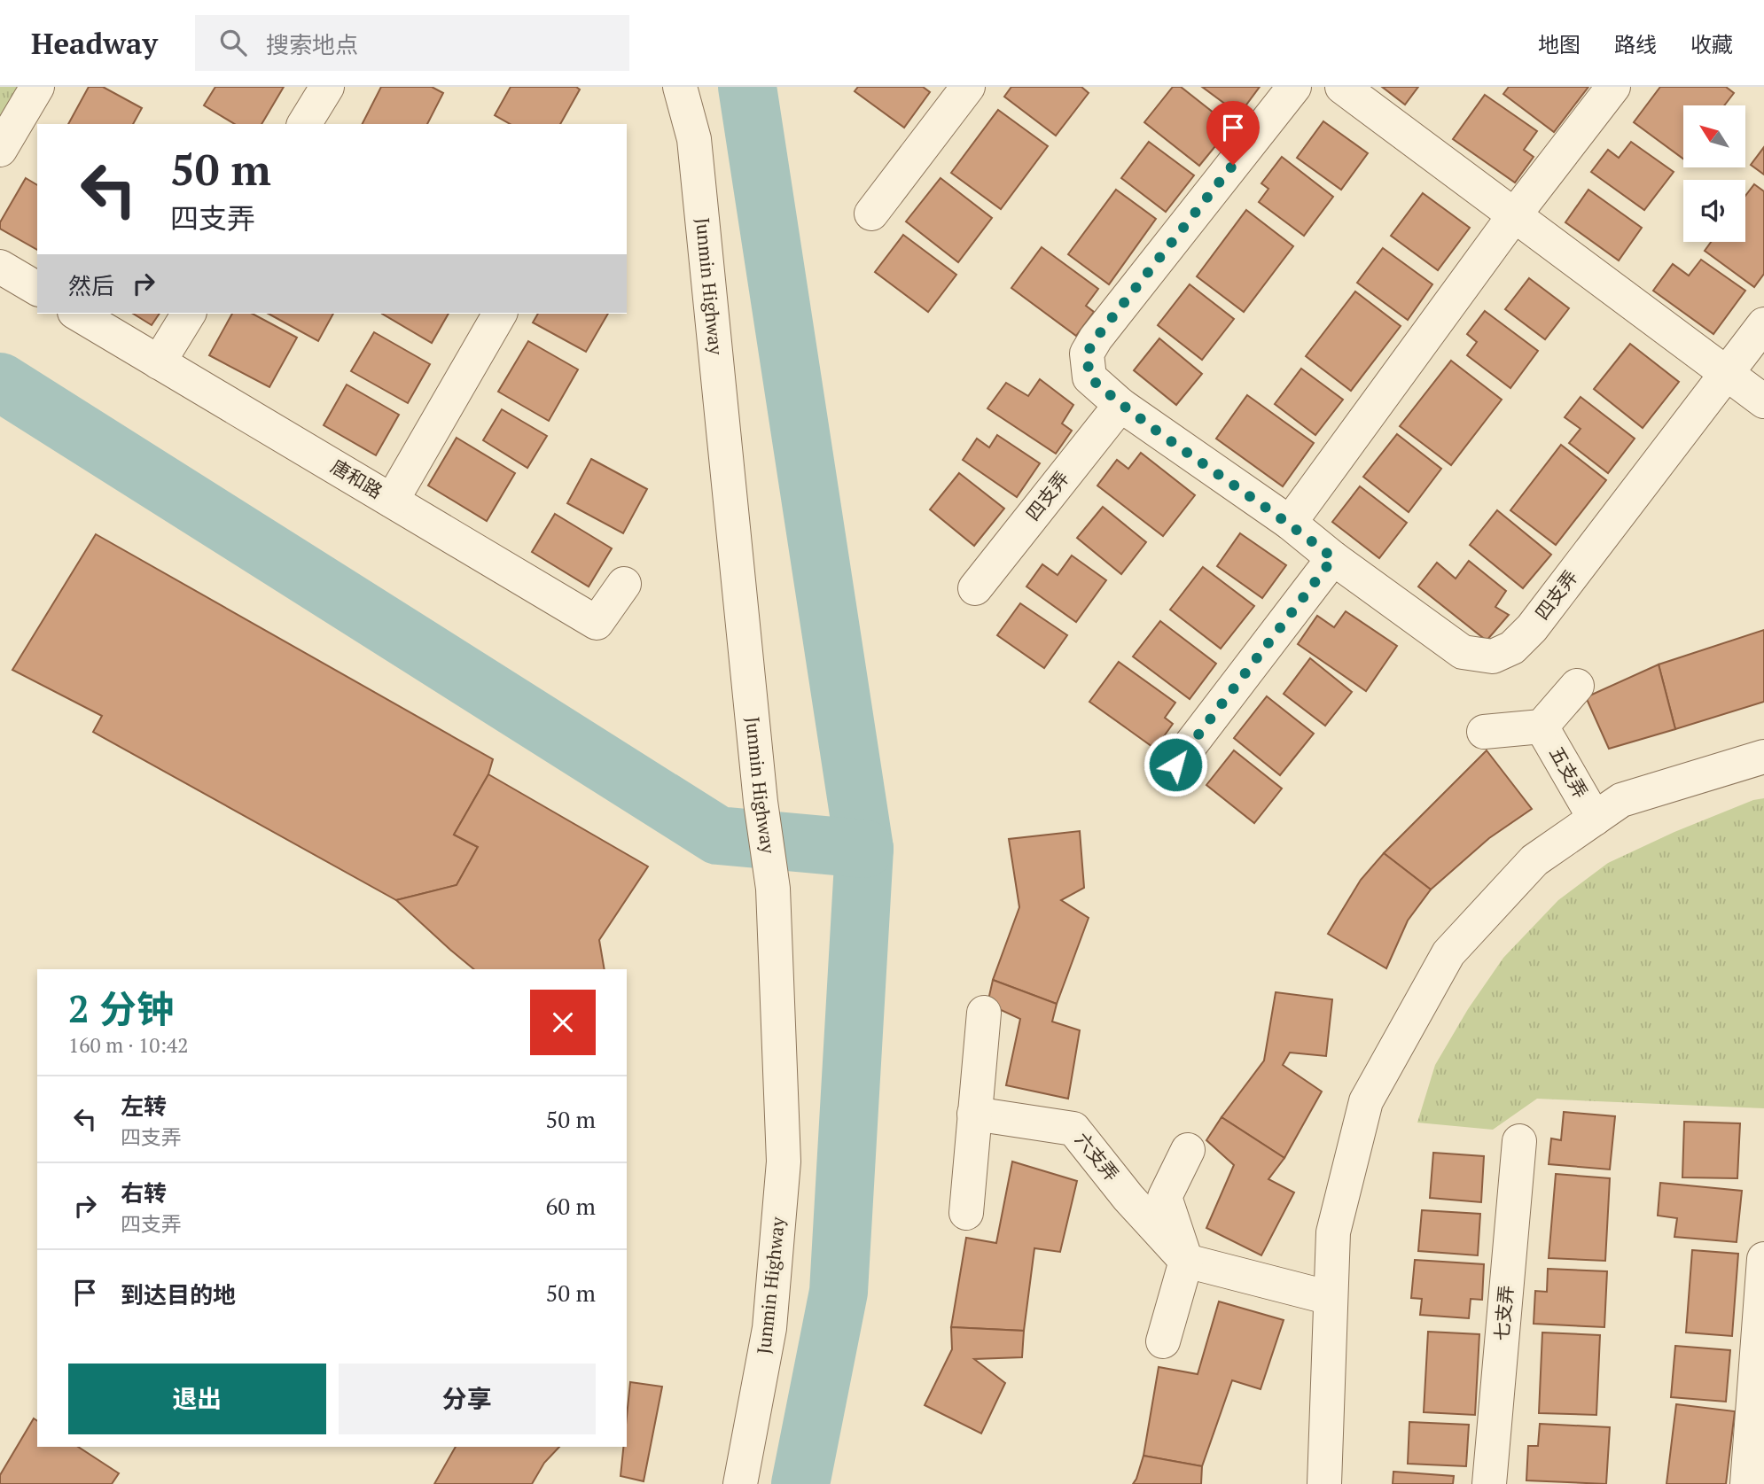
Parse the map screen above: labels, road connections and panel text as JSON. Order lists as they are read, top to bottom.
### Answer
{
  "streets": {
    "street": [
      "Junmin Highway",
      "唐和路",
      "四支弄",
      "五支弄",
      "六支弄",
      "七支弄"
    ]
  },
  "north": "top left",
  "page": {
    "header": "Headway",
    "search": "搜索地点",
    "nav": ["地图", "路线", "收藏"],
    "turn": ["50 m", "四支弄"],
    "then": "然后",
    "heading": ["2 分钟", "160 m · 10:42"],
    "list": [
      {
        "name": "左转",
        "note": "四支弄",
        "value": "50 m"
      },
      {
        "name": "右转",
        "note": "四支弄",
        "value": "60 m"
      },
      {
        "name": "到达目的地",
        "value": "50 m"
      }
    ],
    "buttons": ["退出", "分享"]
  }
}
